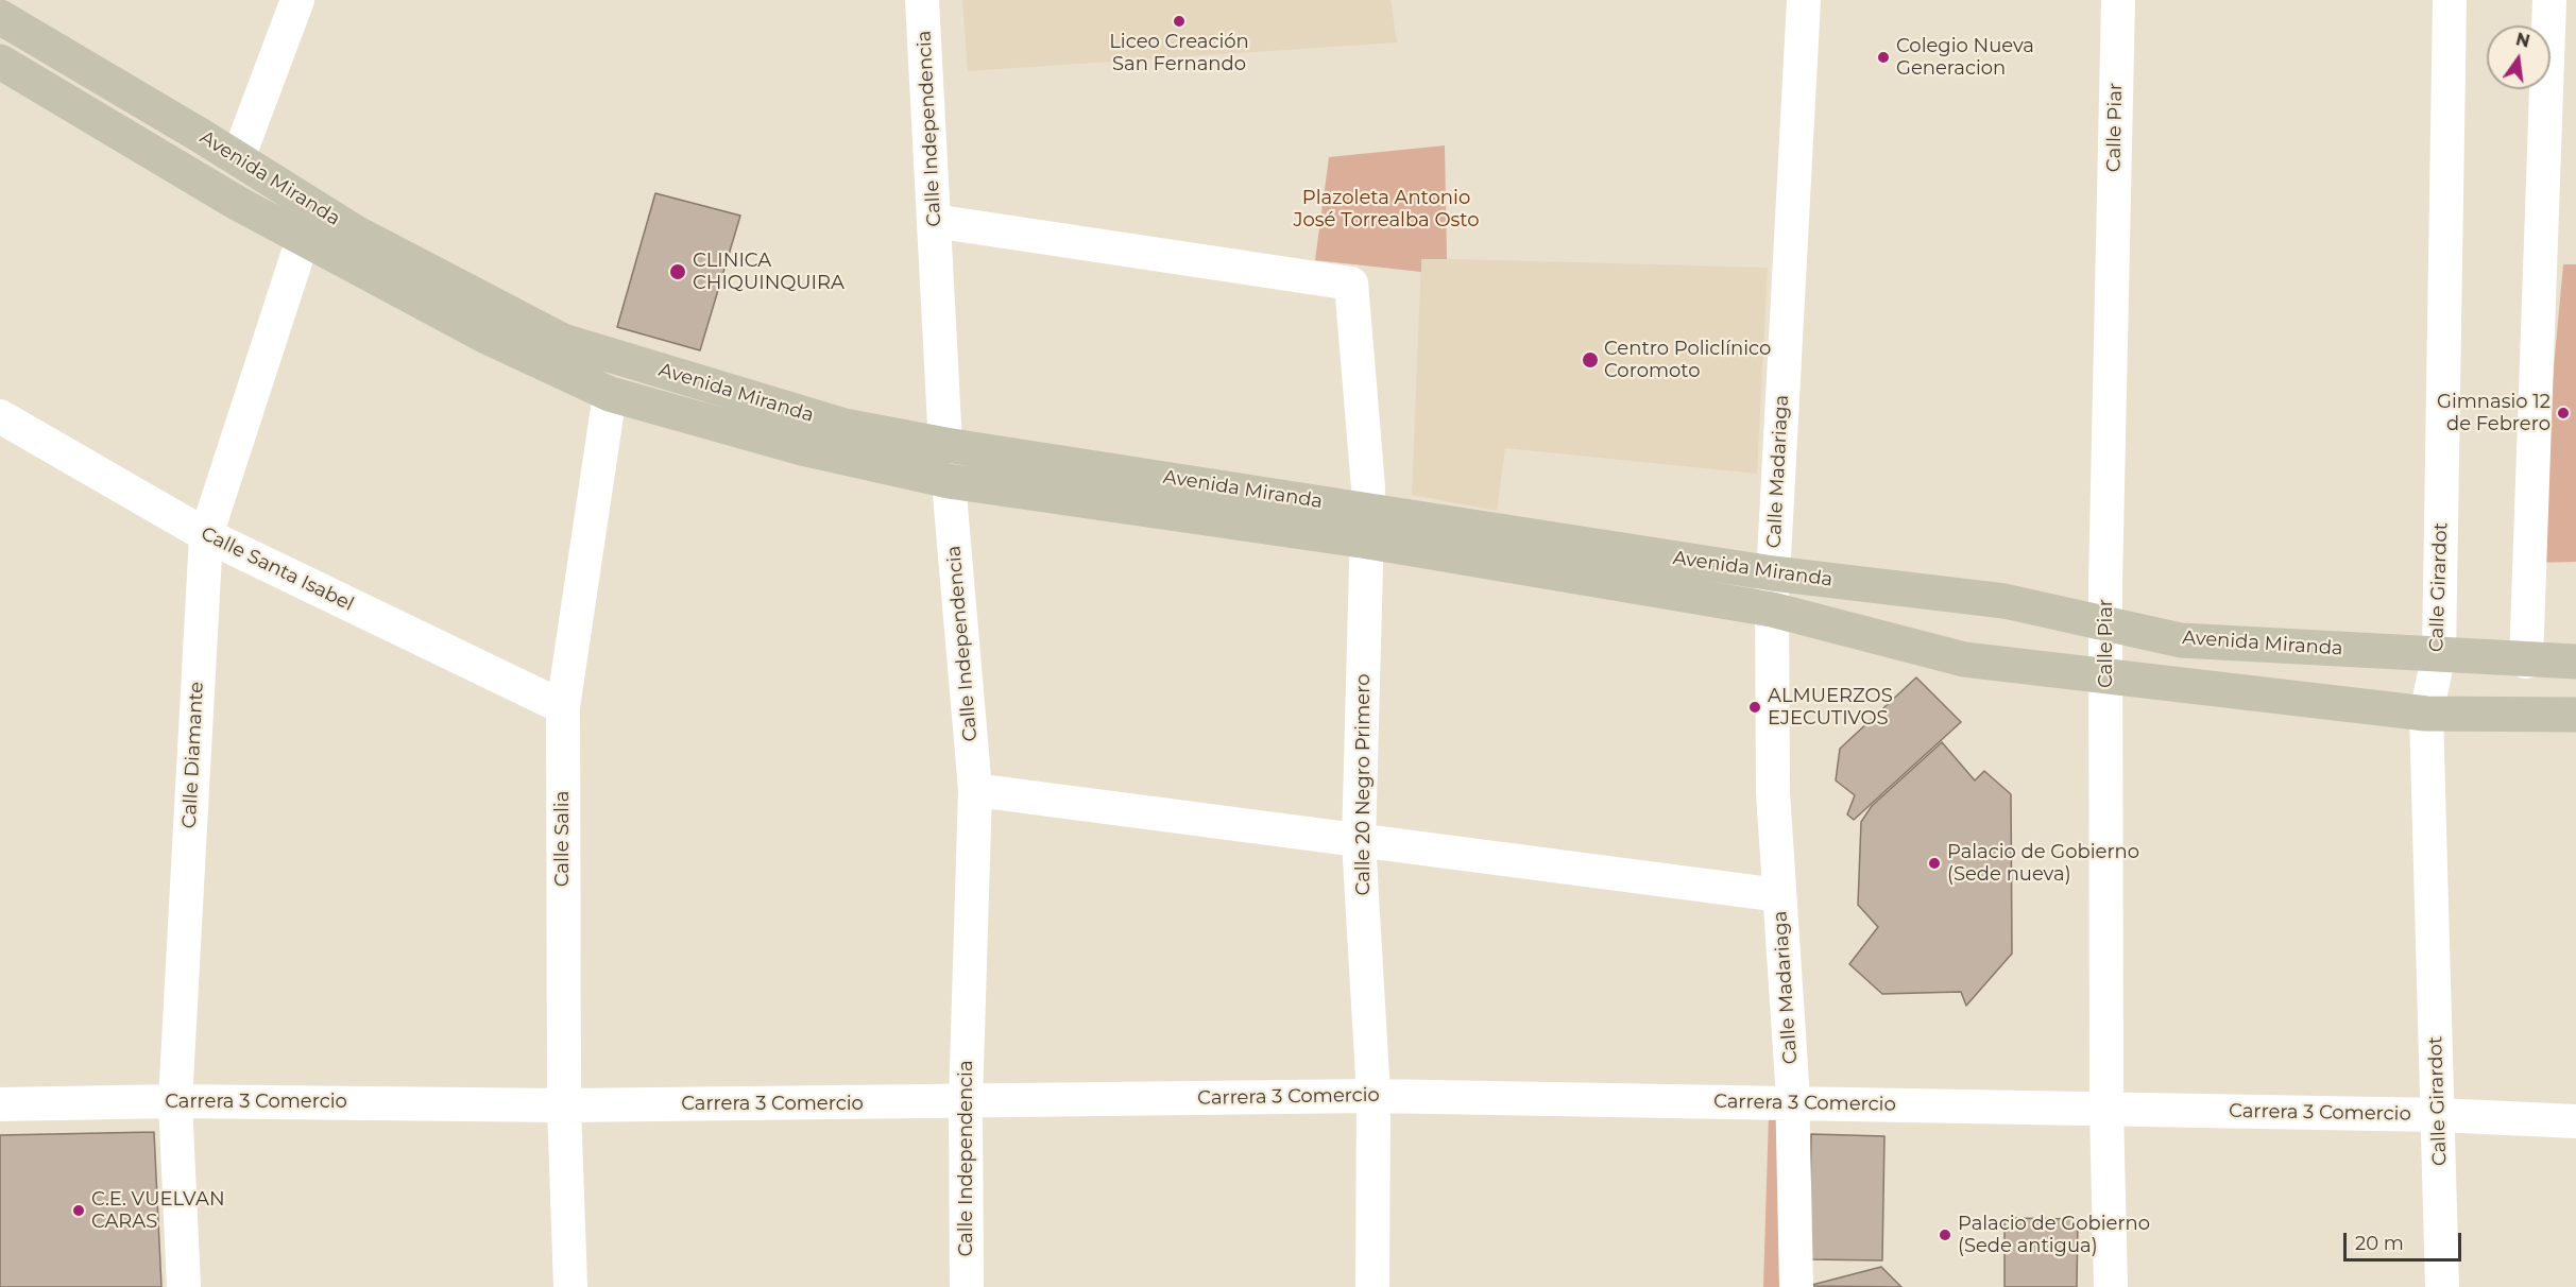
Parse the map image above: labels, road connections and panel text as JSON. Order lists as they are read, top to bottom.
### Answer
{
  "streets": {
    "main road": ["Avenida Miranda"],
    "street": [
      "Calle Piar",
      "Calle Independencia",
      "Calle Madariaga",
      "Calle Santa Isabel",
      "Calle Girardot",
      "Calle Diamante",
      "Calle 20 Negro Primero",
      "Calle Salia",
      "Carrera 3 Comercio"
    ]
  },
  "crossings": [
    ["Calle Piar", "Avenida Miranda"],
    ["Calle Piar", "Carrera 3 Comercio"],
    ["Calle Independencia", "Avenida Miranda"],
    ["Calle Independencia", "Calle 20 Negro Primero"],
    ["Calle Independencia", "Carrera 3 Comercio"],
    ["Avenida Miranda", "Calle Madariaga"],
    ["Avenida Miranda", "Calle Girardot"],
    ["Avenida Miranda", "Calle Diamante"],
    ["Avenida Miranda", "Calle 20 Negro Primero"],
    ["Avenida Miranda", "Calle Salia"],
    ["Calle Madariaga", "Carrera 3 Comercio"],
    ["Calle Santa Isabel", "Calle Diamante"],
    ["Calle Santa Isabel", "Calle Salia"],
    ["Calle Girardot", "Carrera 3 Comercio"],
    ["Calle Diamante", "Carrera 3 Comercio"],
    ["Calle 20 Negro Primero", "Carrera 3 Comercio"],
    ["Calle Salia", "Carrera 3 Comercio"]
  ],
  "parks": ["Plazoleta Antonio José Torrealba Osto"],
  "places": [
    "Liceo Creación San Fernando",
    "Colegio Nueva Generacion",
    "CLINICA CHIQUINQUIRA",
    "Centro Policlínico Coromoto",
    "Gimnasio 12 de Febrero",
    "ALMUERZOS EJECUTIVOS",
    "Palacio de Gobierno (Sede nueva)",
    "C.E. VUELVAN CARAS",
    "Palacio de Gobierno (Sede antigua)"
  ],
  "scale_bar": "20 m",
  "north": "top"
}
